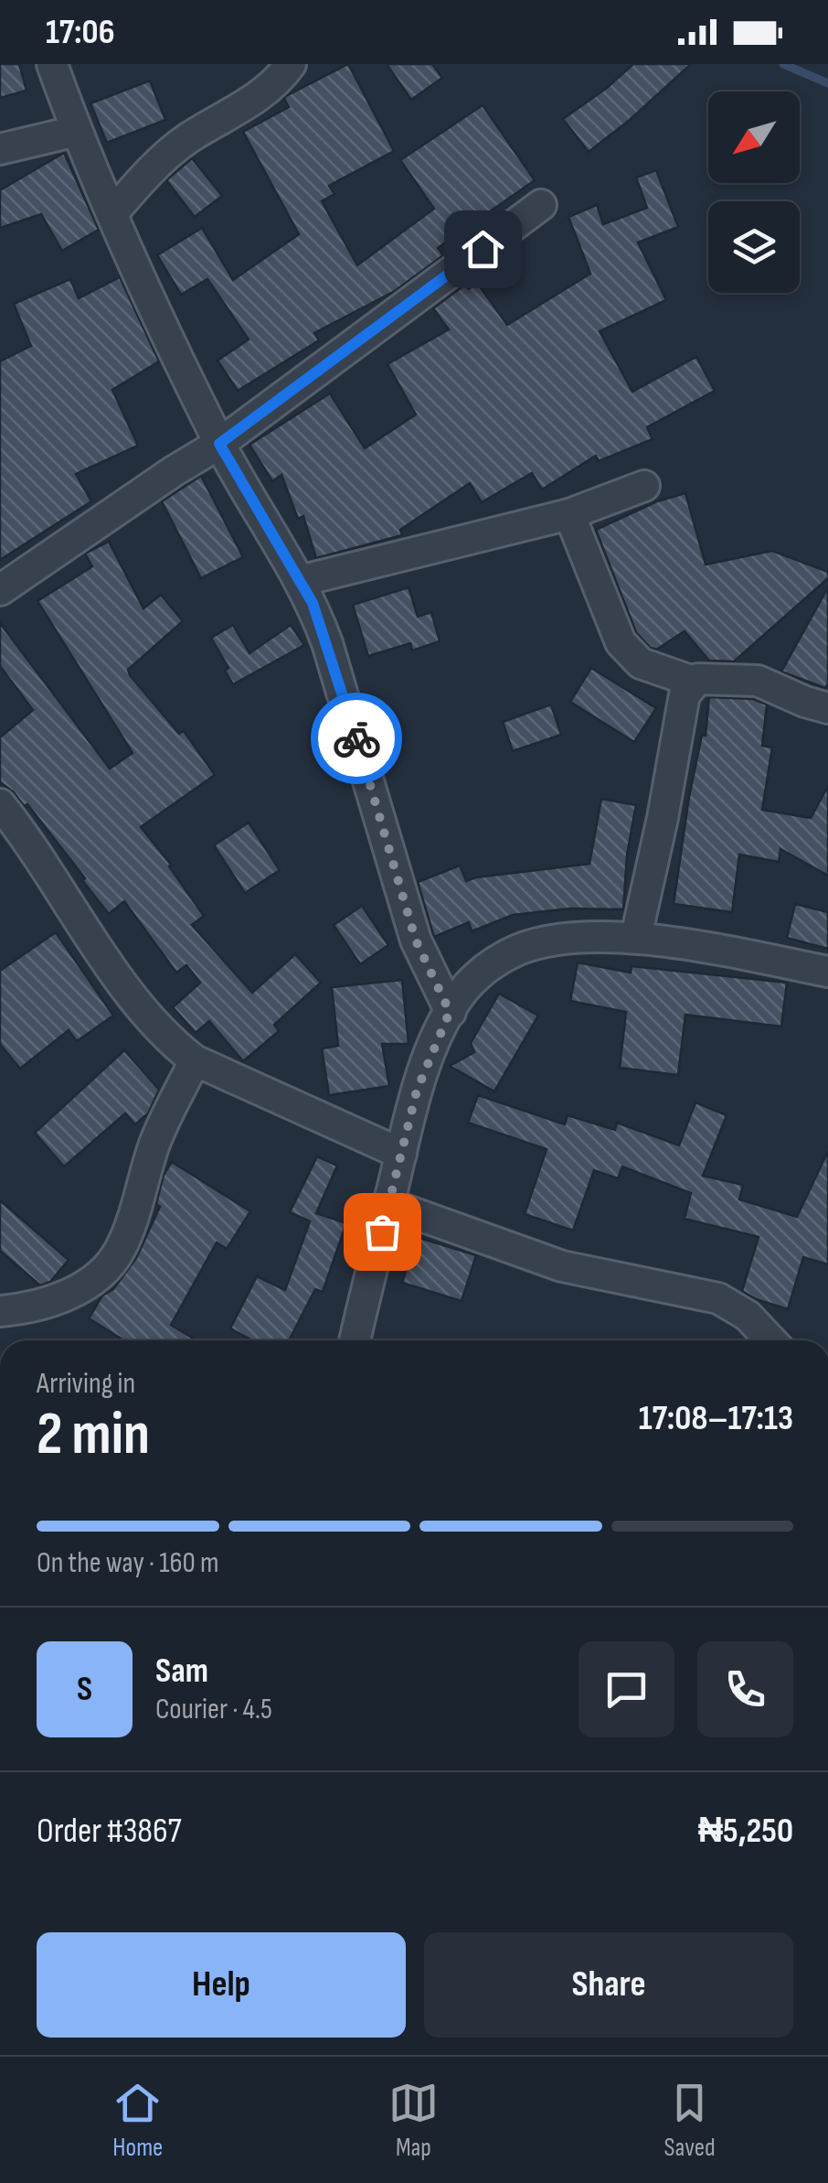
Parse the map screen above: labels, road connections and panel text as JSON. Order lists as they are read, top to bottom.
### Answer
{
  "north": "bottom left",
  "page": {
    "status": "17:06",
    "heading": ["2 min", "Arriving in", "17:08–17:13"],
    "panel": [
      "Sam",
      "Courier · 4.5",
      "Order #3867",
      "₦5,250"
    ],
    "bar": "On the way · 160 m",
    "round": "S",
    "buttons": ["Help", "Share"],
    "tabs": ["Home", "Map", "Saved"]
  }
}
